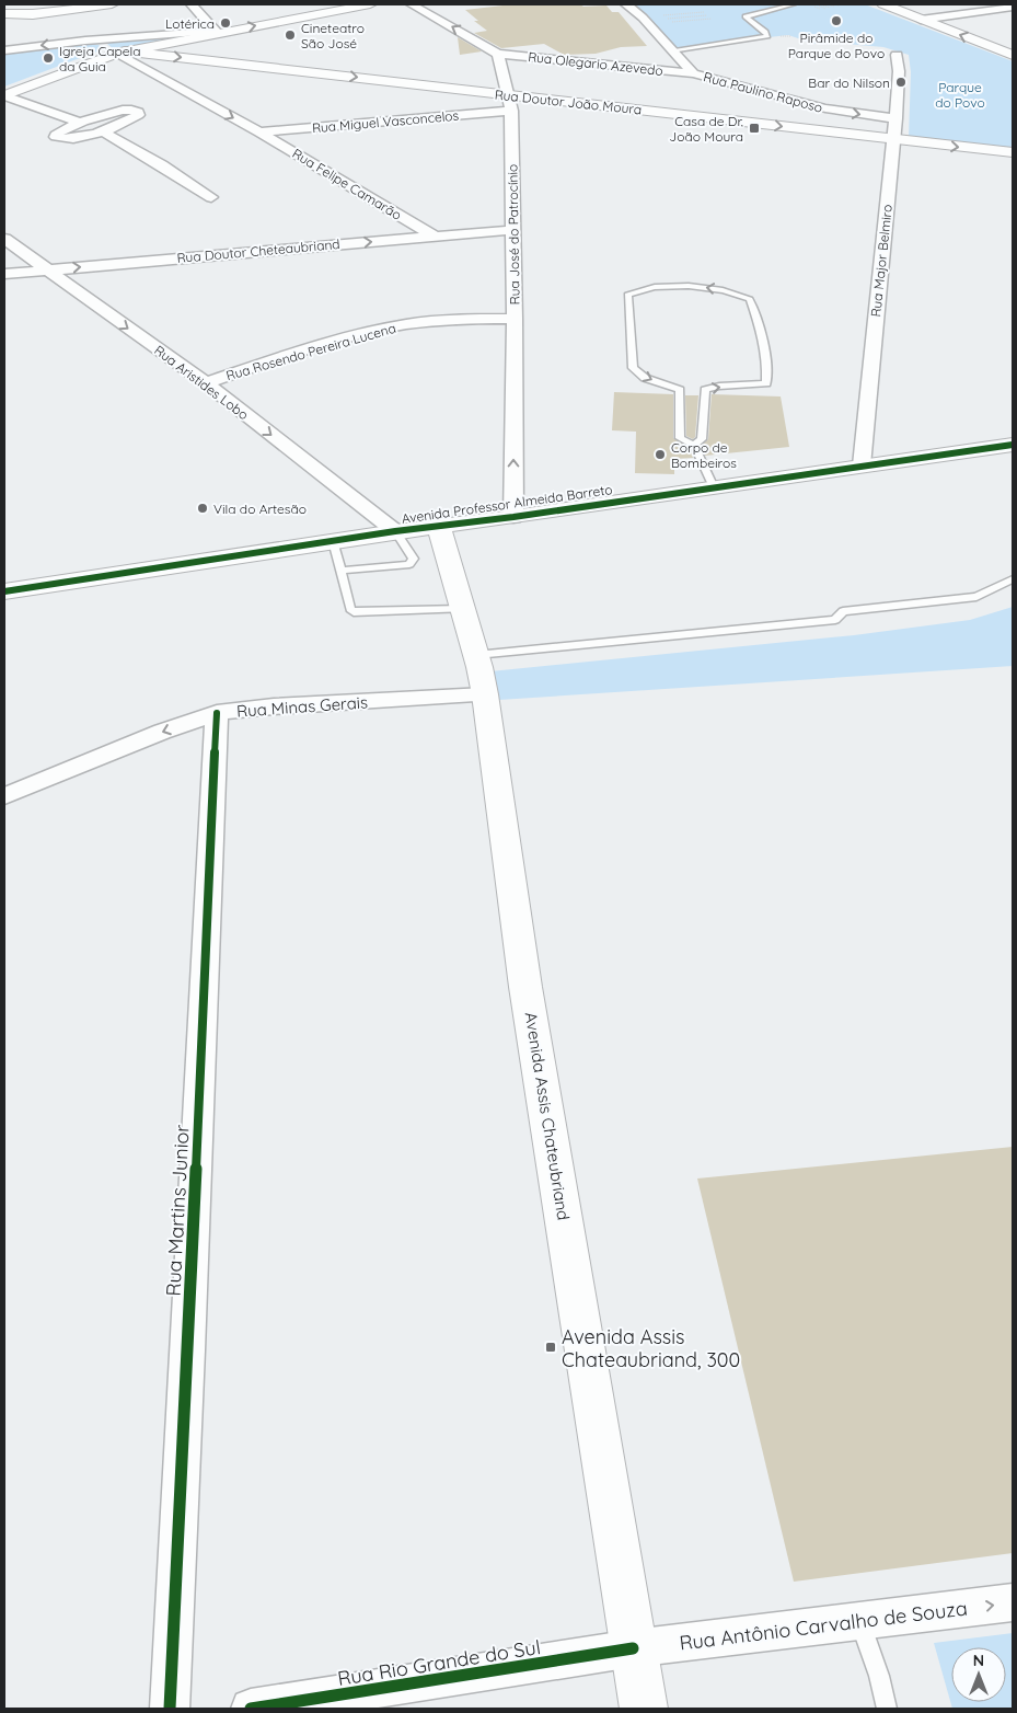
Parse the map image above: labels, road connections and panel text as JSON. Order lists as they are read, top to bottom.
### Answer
{
  "streets": {
    "main road": ["Rua Doutor João Moura", "Avenida Professor Almeida Barreto", "Avenida Assis Chateubriand"],
    "street": [
      "Rua Olegario Azevedo",
      "Rua Paulino Raposo",
      "Rua Miguel Vasconcelos",
      "Rua Felipe Camarão",
      "Rua José do Patrocínio",
      "Rua Doutor Cheteaubriand",
      "Rua Major Belmiro",
      "Rua Rosendo Pereira Lucena",
      "Rua Aristides Lobo",
      "Rua Minas Gerais",
      "Rua Martins Junior",
      "Rua Antônio Carvalho de Souza",
      "Rua Rio Grande do Sul"
    ]
  },
  "crossings": [
    ["Rua Olegario Azevedo", "Rua Paulino Raposo"],
    ["Rua Olegario Azevedo", "Rua José do Patrocínio"],
    ["Rua Paulino Raposo", "Rua Major Belmiro"],
    ["Rua Doutor João Moura", "Rua Felipe Camarão"],
    ["Rua Doutor João Moura", "Rua José do Patrocínio"],
    ["Rua Doutor João Moura", "Rua Major Belmiro"],
    ["Rua Miguel Vasconcelos", "Rua Felipe Camarão"],
    ["Rua Miguel Vasconcelos", "Rua José do Patrocínio"],
    ["Rua Felipe Camarão", "Rua Doutor Cheteaubriand"],
    ["Rua José do Patrocínio", "Rua Doutor Cheteaubriand"],
    ["Rua José do Patrocínio", "Rua Rosendo Pereira Lucena"],
    ["Rua José do Patrocínio", "Avenida Professor Almeida Barreto"],
    ["Rua Doutor Cheteaubriand", "Rua Aristides Lobo"],
    ["Rua Major Belmiro", "Avenida Professor Almeida Barreto"],
    ["Rua Rosendo Pereira Lucena", "Rua Aristides Lobo"],
    ["Rua Aristides Lobo", "Avenida Professor Almeida Barreto"],
    ["Avenida Professor Almeida Barreto", "Avenida Assis Chateubriand"],
    ["Rua Minas Gerais", "Avenida Assis Chateubriand"],
    ["Rua Minas Gerais", "Rua Martins Junior"],
    ["Avenida Assis Chateubriand", "Rua Antônio Carvalho de Souza"],
    ["Avenida Assis Chateubriand", "Rua Rio Grande do Sul"],
    ["Rua Antônio Carvalho de Souza", "Rua Rio Grande do Sul"]
  ],
  "one_way": [
    "Rua Paulino Raposo",
    "Rua José do Patrocínio",
    "Rua Doutor Cheteaubriand",
    "Rua Aristides Lobo",
    "Rua Minas Gerais",
    "Rua Antônio Carvalho de Souza"
  ],
  "parks": ["Parque do Povo"],
  "places": {
    "other": [
      "Pirâmide do Parque do Povo",
      "Lotérica",
      "Cineteatro São José",
      "Igreja Capela da Guia",
      "Bar do Nilson",
      "Corpo de Bombeiros",
      "Vila do Artesão"
    ],
    "transit": ["Casa de Dr. João Moura", "Avenida Assis Chateaubriand, 300"]
  },
  "north": "top"
}
